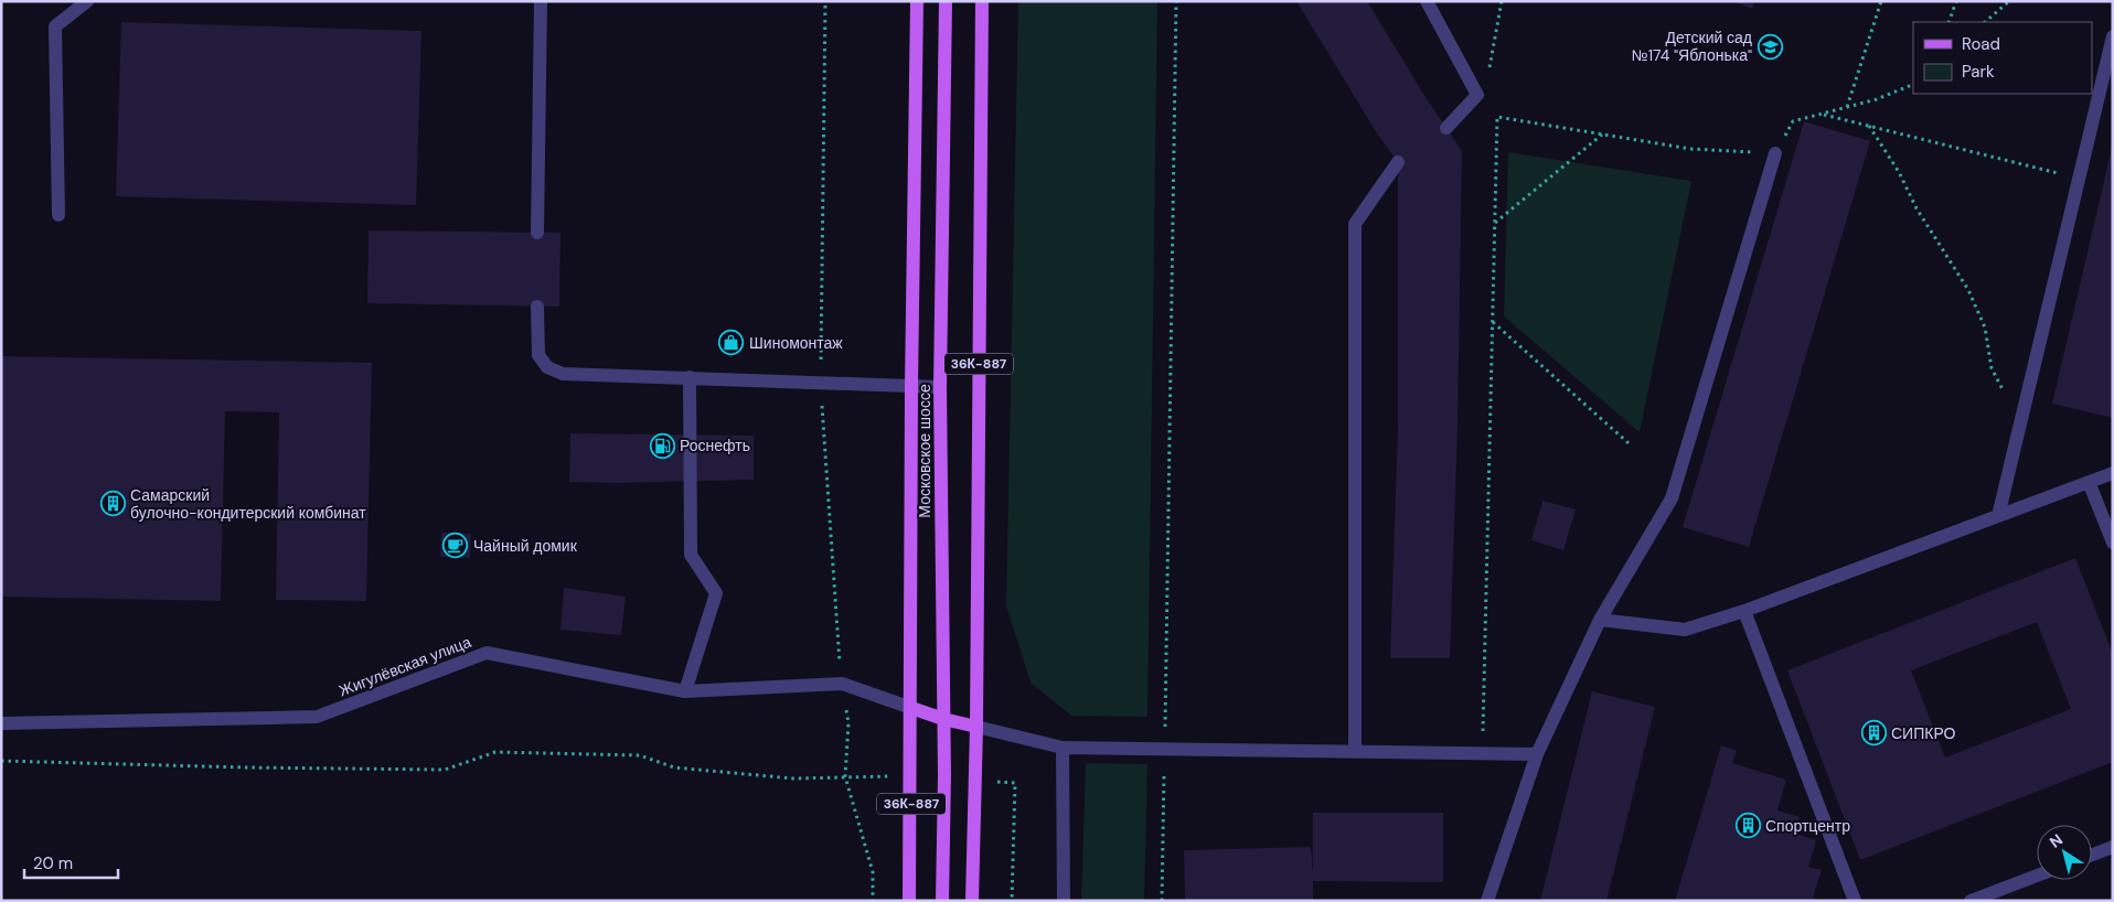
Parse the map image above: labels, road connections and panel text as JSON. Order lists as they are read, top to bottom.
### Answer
{
  "streets": {
    "main road": ["36К-887", "Московское шоссе", "Жигулёвская улица"]
  },
  "crossings": [
    ["36К-887", "Жигулёвская улица"],
    ["Московское шоссе", "Жигулёвская улица"]
  ],
  "places": {
    "school or university": ["Детский сад №174 \"Яблонька\""],
    "shop": ["Шиномонтаж"],
    "fuel station": ["Роснефть"],
    "building": ["Самарский булочно-кондитерский комбинат", "СИПКРО", "Спортцентр"],
    "cafe": ["Чайный домик"]
  },
  "legend": ["Road", "Park"],
  "scale_bar": "20 m",
  "north": "top left"
}
